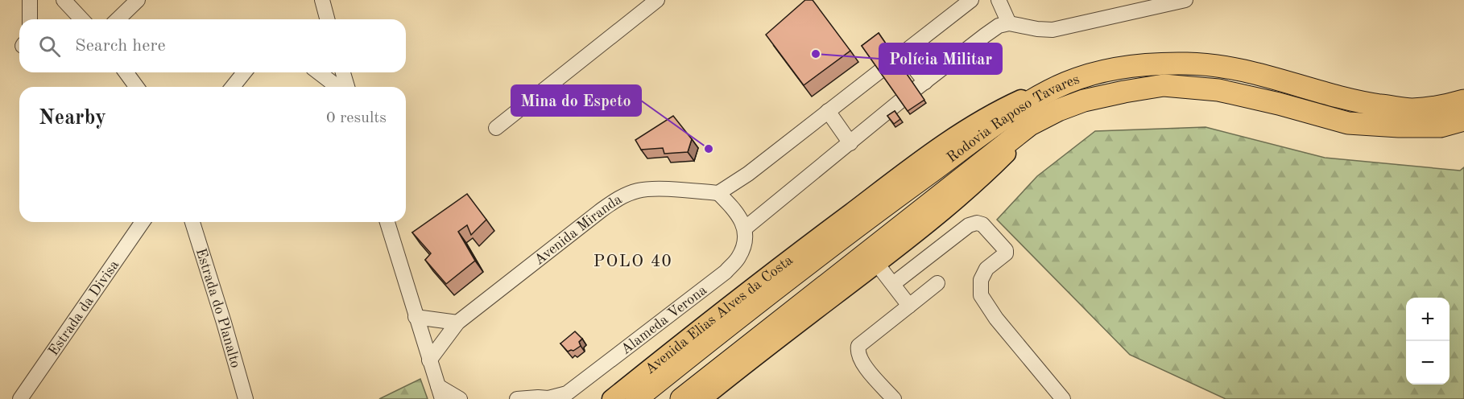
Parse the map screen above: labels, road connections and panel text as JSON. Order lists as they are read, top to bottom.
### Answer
{
  "streets": {
    "highway": ["Rodovia Raposo Tavares"],
    "main road": ["Avenida Elias Alves da Costa"],
    "street": [
      "Avenida Miranda",
      "Estrada da Divisa",
      "Estrada do Planalto",
      "Alameda Verona"
    ]
  },
  "crossings": [
    ["Rodovia Raposo Tavares", "Avenida Elias Alves da Costa"]
  ],
  "districts": ["POLO 40"],
  "places": ["Polícia Militar", "Mina do Espeto"],
  "page": {
    "search": "Search here",
    "heading": ["Nearby", "0 results"],
    "map_buttons": ["+", "−"]
  }
}
